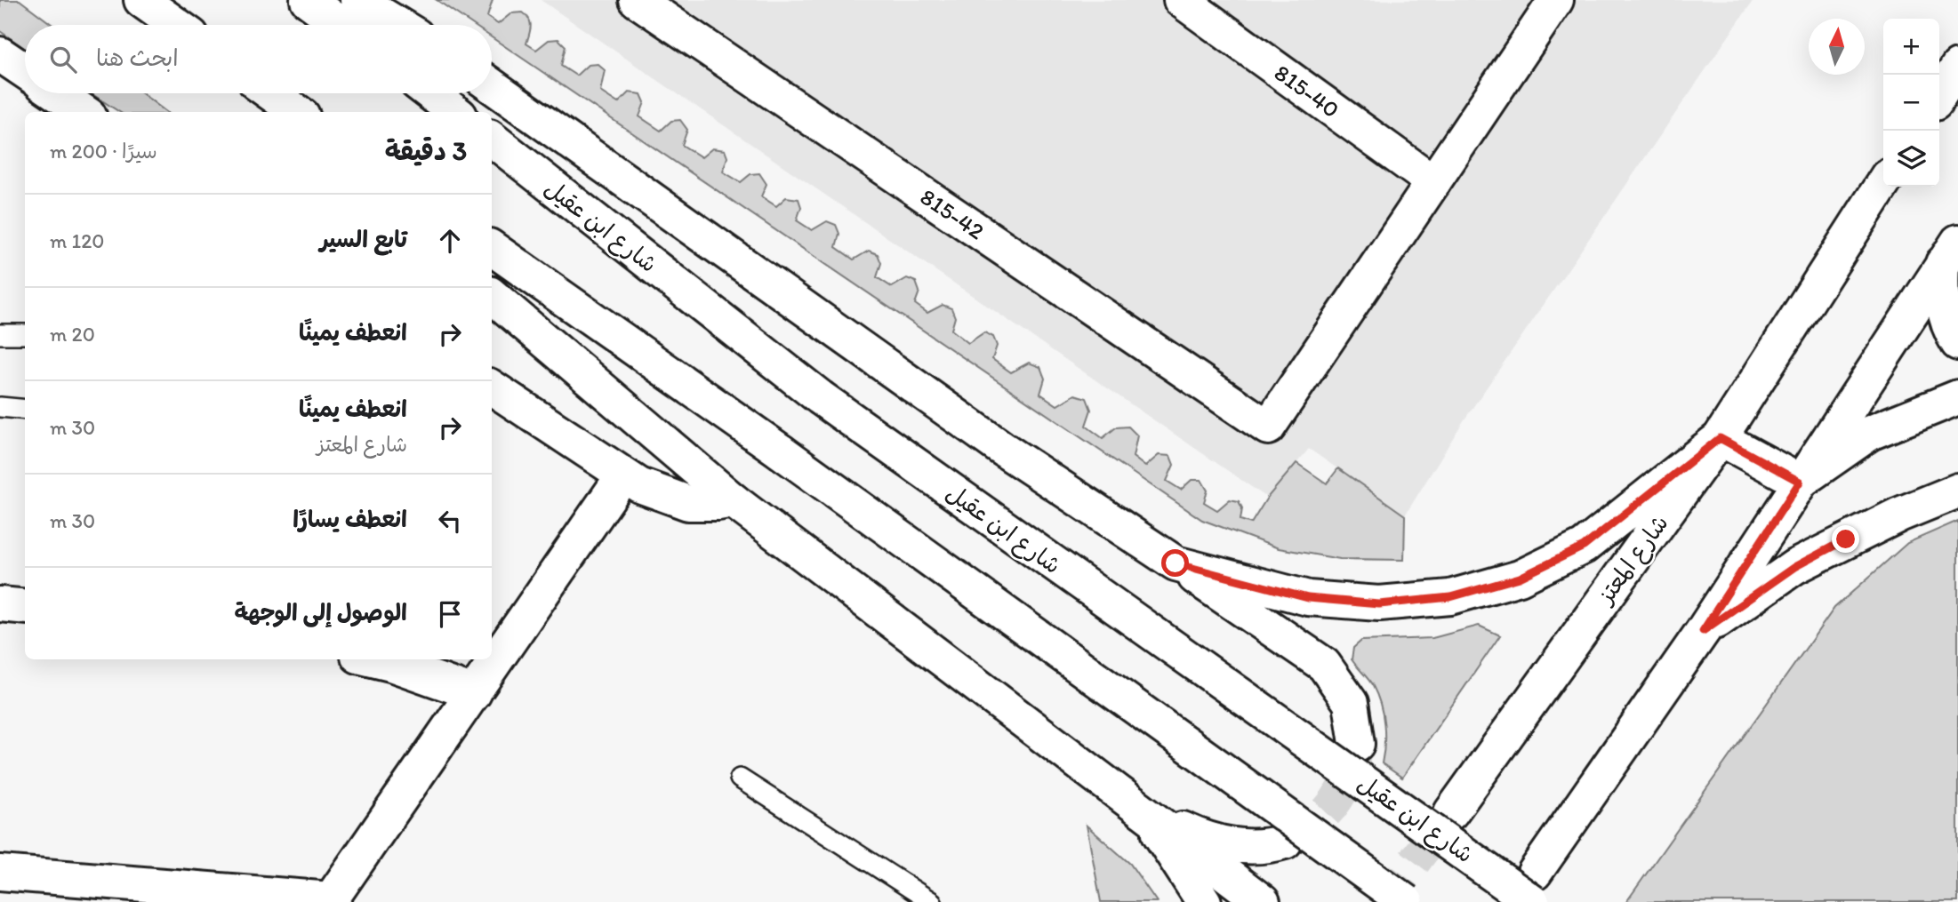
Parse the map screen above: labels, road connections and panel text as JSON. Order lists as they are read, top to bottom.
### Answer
{
  "streets": {
    "main road": [
      "815-40",
      "815-42",
      "شارع ابن عقيل",
      "شارع المعتز"
    ]
  },
  "crossings": [
    ["815-40", "815-42"]
  ],
  "north": "top",
  "page": {
    "map_buttons": ["+", "−"],
    "search": "ابحث هنا",
    "heading": ["3 دقيقة", "سيرًا · 200 m"],
    "list": [
      ["تابع السير", "120 m"],
      ["انعطف يمينًا", "20 m"],
      ["انعطف يمينًا", "شارع المعتز", "30 m"],
      ["انعطف يسارًا", "30 m"],
      "الوصول إلى الوجهة"
    ]
  }
}
